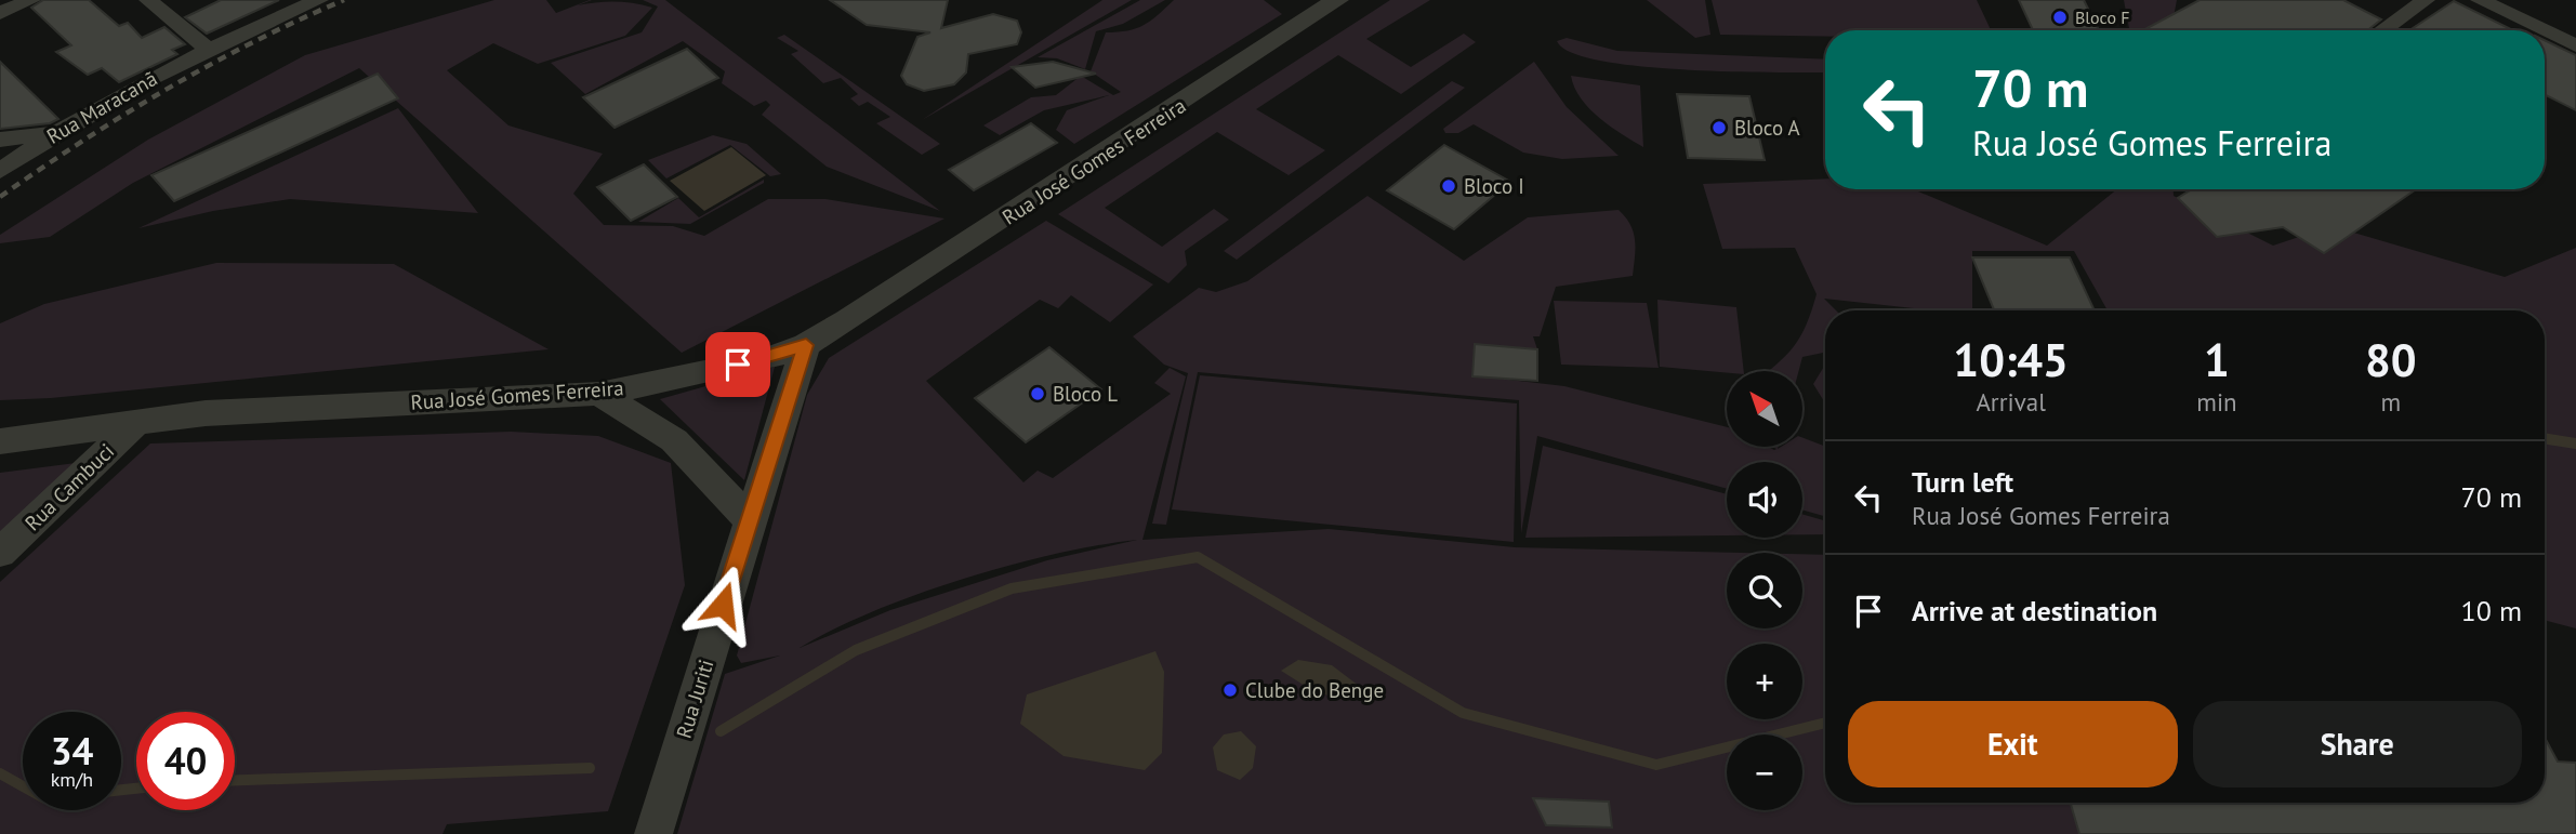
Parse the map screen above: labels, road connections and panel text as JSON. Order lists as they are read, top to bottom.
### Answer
{
  "streets": {
    "street": [
      "Rua Maracanã",
      "Rua José Gomes Ferreira",
      "Rua Cambuci",
      "Rua Juriti"
    ]
  },
  "crossings": [
    ["Rua José Gomes Ferreira", "Rua Cambuci"],
    ["Rua José Gomes Ferreira", "Rua Juriti"]
  ],
  "places": [
    "Bloco F",
    "Bloco A",
    "Bloco I",
    "Bloco L",
    "Clube do Benge"
  ],
  "north": "top left",
  "page": {
    "turn": ["70 m", "Rua José Gomes Ferreira"],
    "eta": [
      "10:45",
      "Arrival",
      "1",
      "min",
      "80",
      "m"
    ],
    "map_buttons": ["+", "−"],
    "list": [
      {
        "name": "Turn left",
        "note": "Rua José Gomes Ferreira",
        "value": "70 m"
      },
      {
        "name": "Arrive at destination",
        "value": "10 m"
      }
    ],
    "buttons": ["Exit", "Share"],
    "speed": "34 km/h",
    "limit": "40"
  }
}
